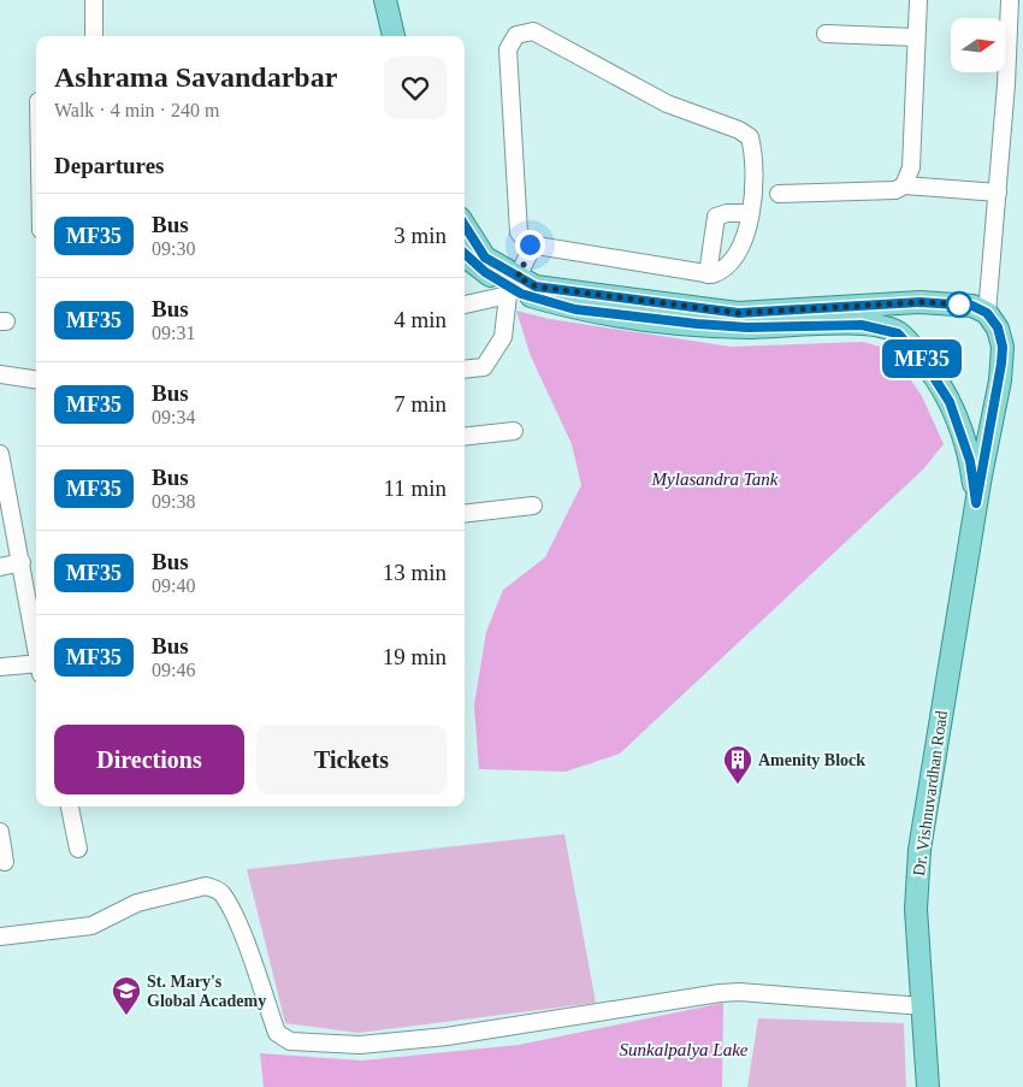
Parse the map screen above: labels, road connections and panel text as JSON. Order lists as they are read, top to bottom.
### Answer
{
  "streets": {
    "main road": ["Dr. Vishnuvardhan Road"]
  },
  "water": ["Mylasandra Tank", "Sunkalpalya Lake"],
  "places": {
    "building": ["Amenity Block"],
    "school or university": ["St. Mary's Global Academy"]
  },
  "lines": ["bus line MF35"],
  "north": "right",
  "page": {
    "on_map": "MF35",
    "heading": [
      ["Ashrama Savandarbar", "Walk · 4 min · 240 m"],
      "Departures"
    ],
    "list": [
      {
        "mark": "MF35",
        "name": "Bus",
        "note": "09:30",
        "value": "3 min"
      },
      {
        "mark": "MF35",
        "name": "Bus",
        "note": "09:31",
        "value": "4 min"
      },
      {
        "mark": "MF35",
        "name": "Bus",
        "note": "09:34",
        "value": "7 min"
      },
      {
        "mark": "MF35",
        "name": "Bus",
        "note": "09:38",
        "value": "11 min"
      },
      {
        "mark": "MF35",
        "name": "Bus",
        "note": "09:40",
        "value": "13 min"
      },
      {
        "mark": "MF35",
        "name": "Bus",
        "note": "09:46",
        "value": "19 min"
      }
    ],
    "buttons": ["Directions", "Tickets"]
  }
}
